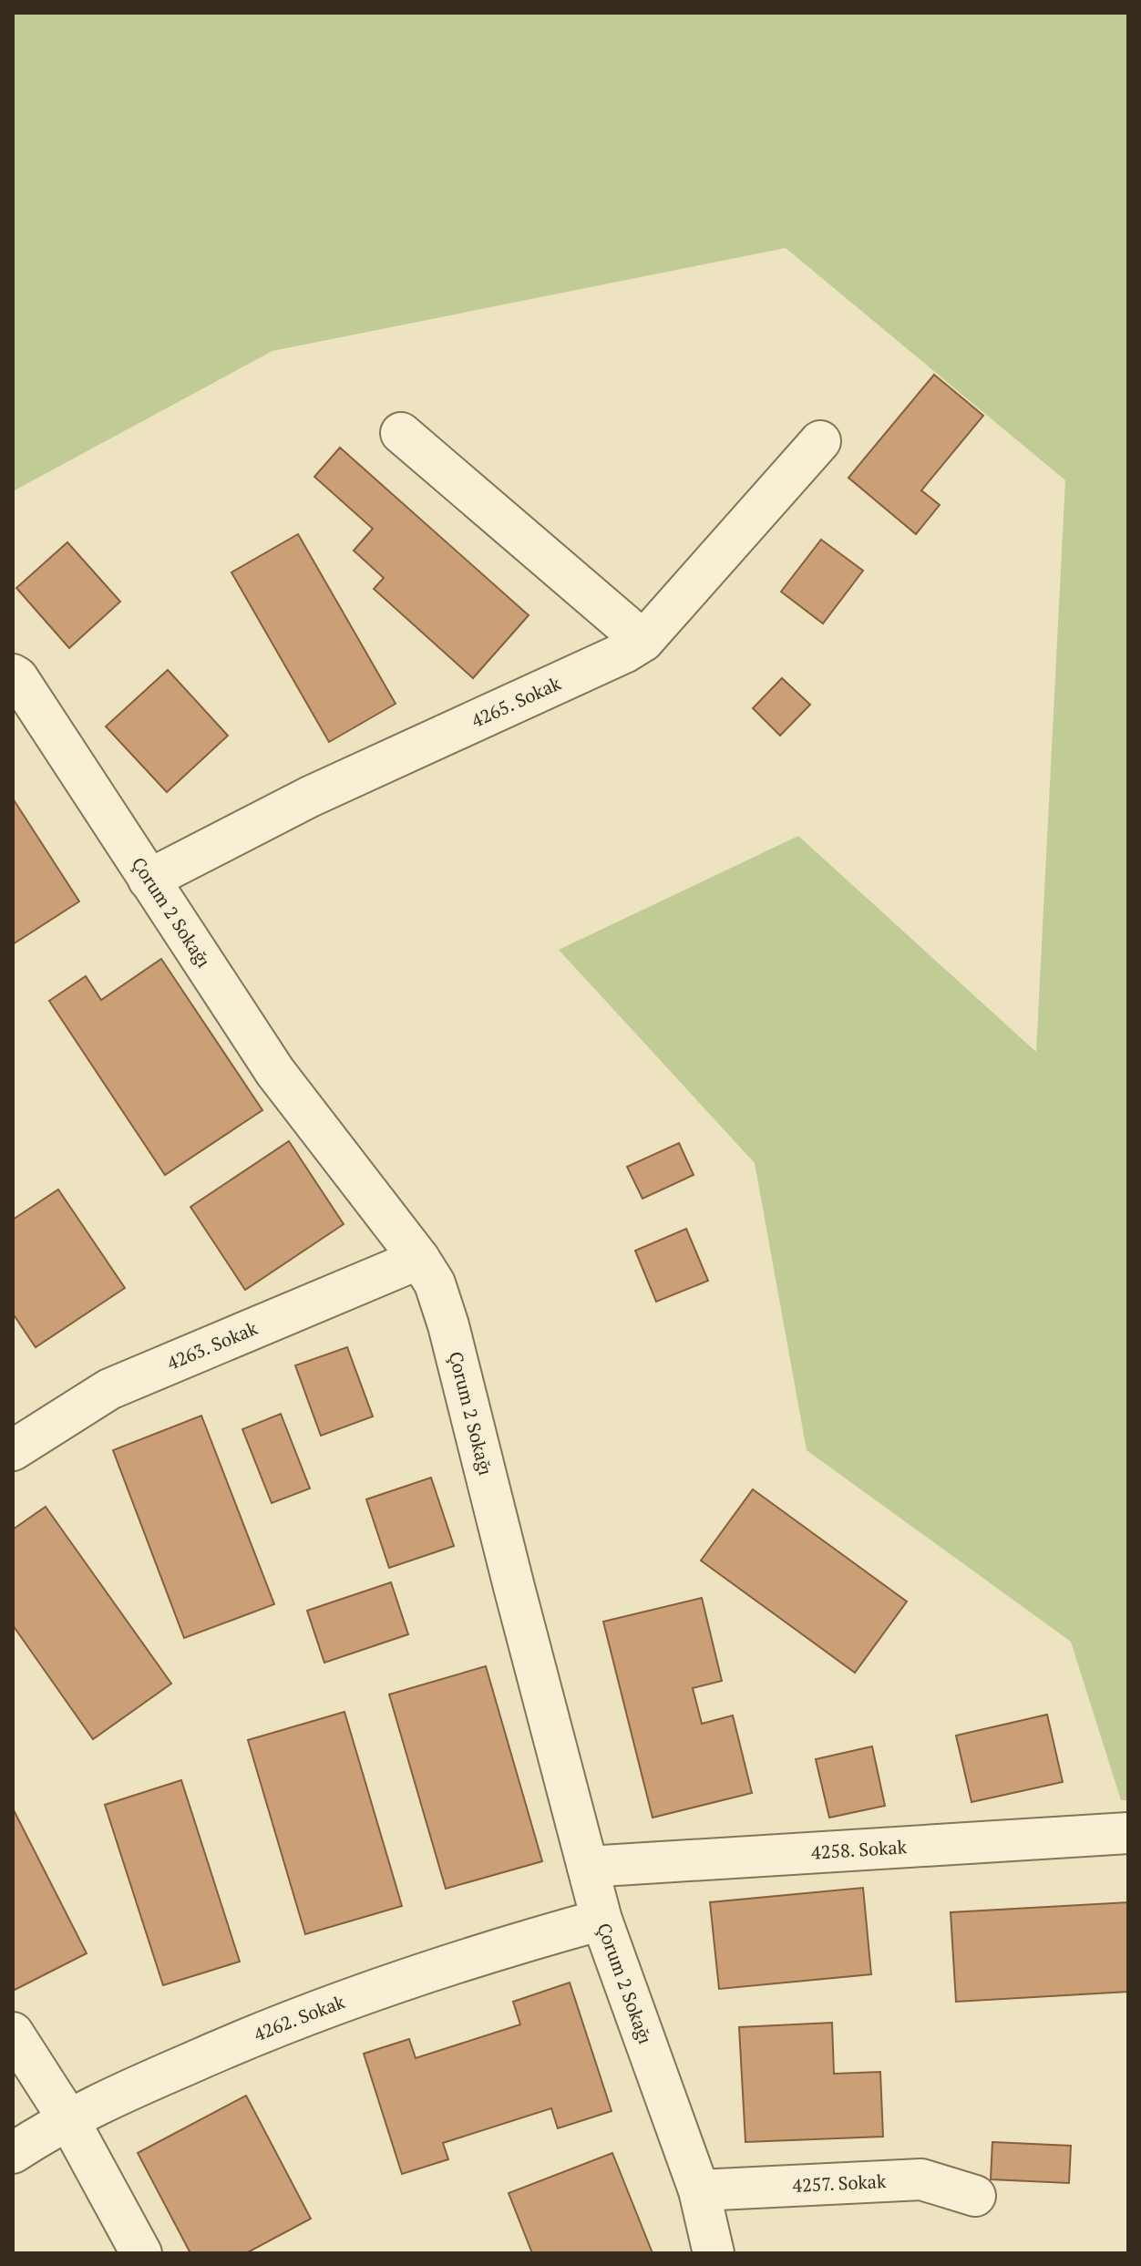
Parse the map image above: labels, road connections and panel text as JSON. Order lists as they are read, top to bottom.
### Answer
{
  "streets": {
    "street": [
      "4265. Sokak",
      "Çorum 2 Sokağı",
      "4263. Sokak",
      "4258. Sokak",
      "4262. Sokak",
      "4257. Sokak"
    ]
  },
  "crossings": [
    ["4265. Sokak", "Çorum 2 Sokağı"],
    ["Çorum 2 Sokağı", "4263. Sokak"],
    ["Çorum 2 Sokağı", "4258. Sokak"],
    ["Çorum 2 Sokağı", "4262. Sokak"],
    ["Çorum 2 Sokağı", "4257. Sokak"]
  ]
}
